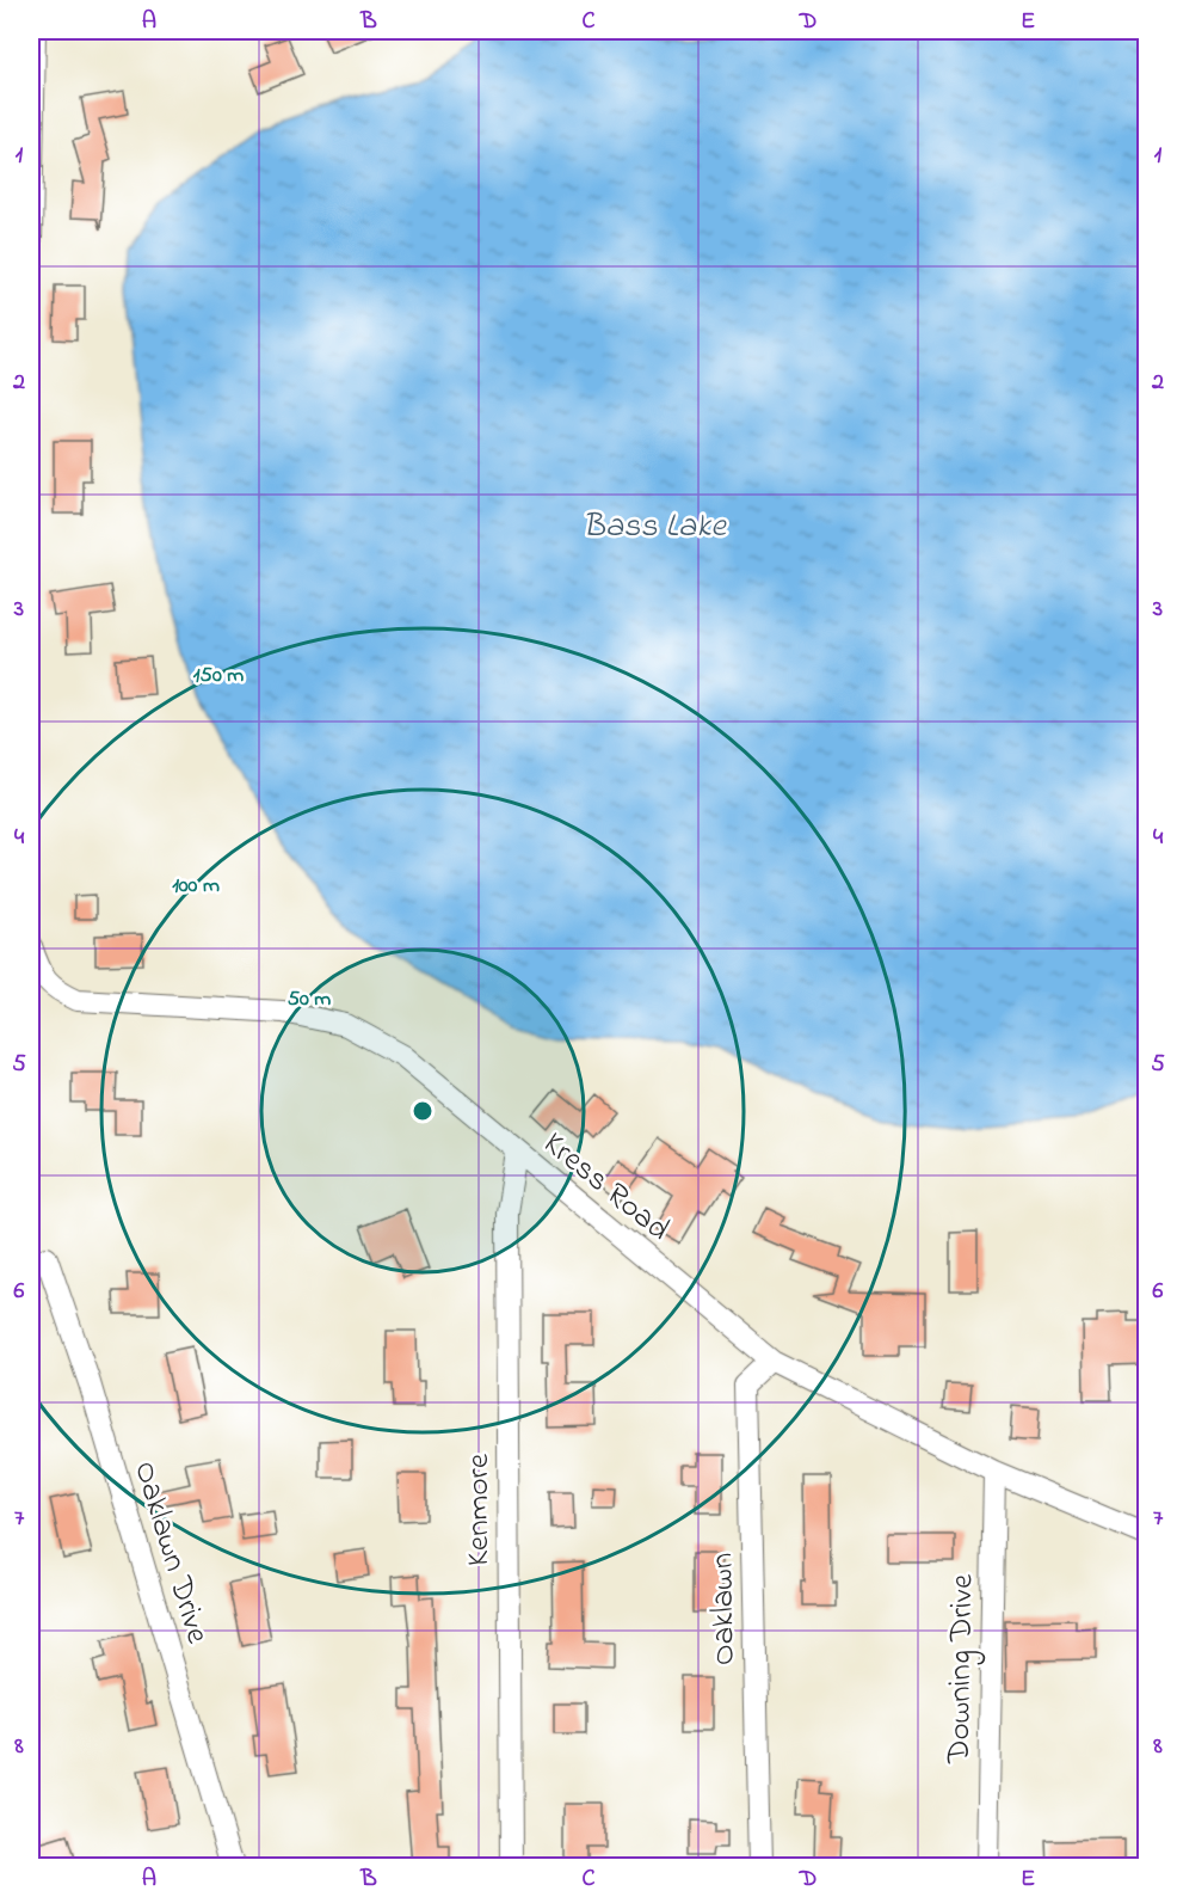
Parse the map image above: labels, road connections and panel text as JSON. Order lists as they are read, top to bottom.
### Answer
{
  "streets": {
    "street": [
      "Kress Road",
      "Kenmore",
      "Oaklawn Drive",
      "Oaklawn",
      "Downing Drive"
    ]
  },
  "crossings": [
    ["Kress Road", "Kenmore"],
    ["Kress Road", "Oaklawn"],
    ["Kress Road", "Downing Drive"]
  ],
  "water": ["Bass Lake"],
  "grid": {
    "columns": [
      "A",
      "B",
      "C",
      "D",
      "E"
    ],
    "rows": [
      "1",
      "2",
      "3",
      "4",
      "5",
      "6",
      "7",
      "8"
    ]
  },
  "rings": ["150 m", "100 m", "50 m"]
}
